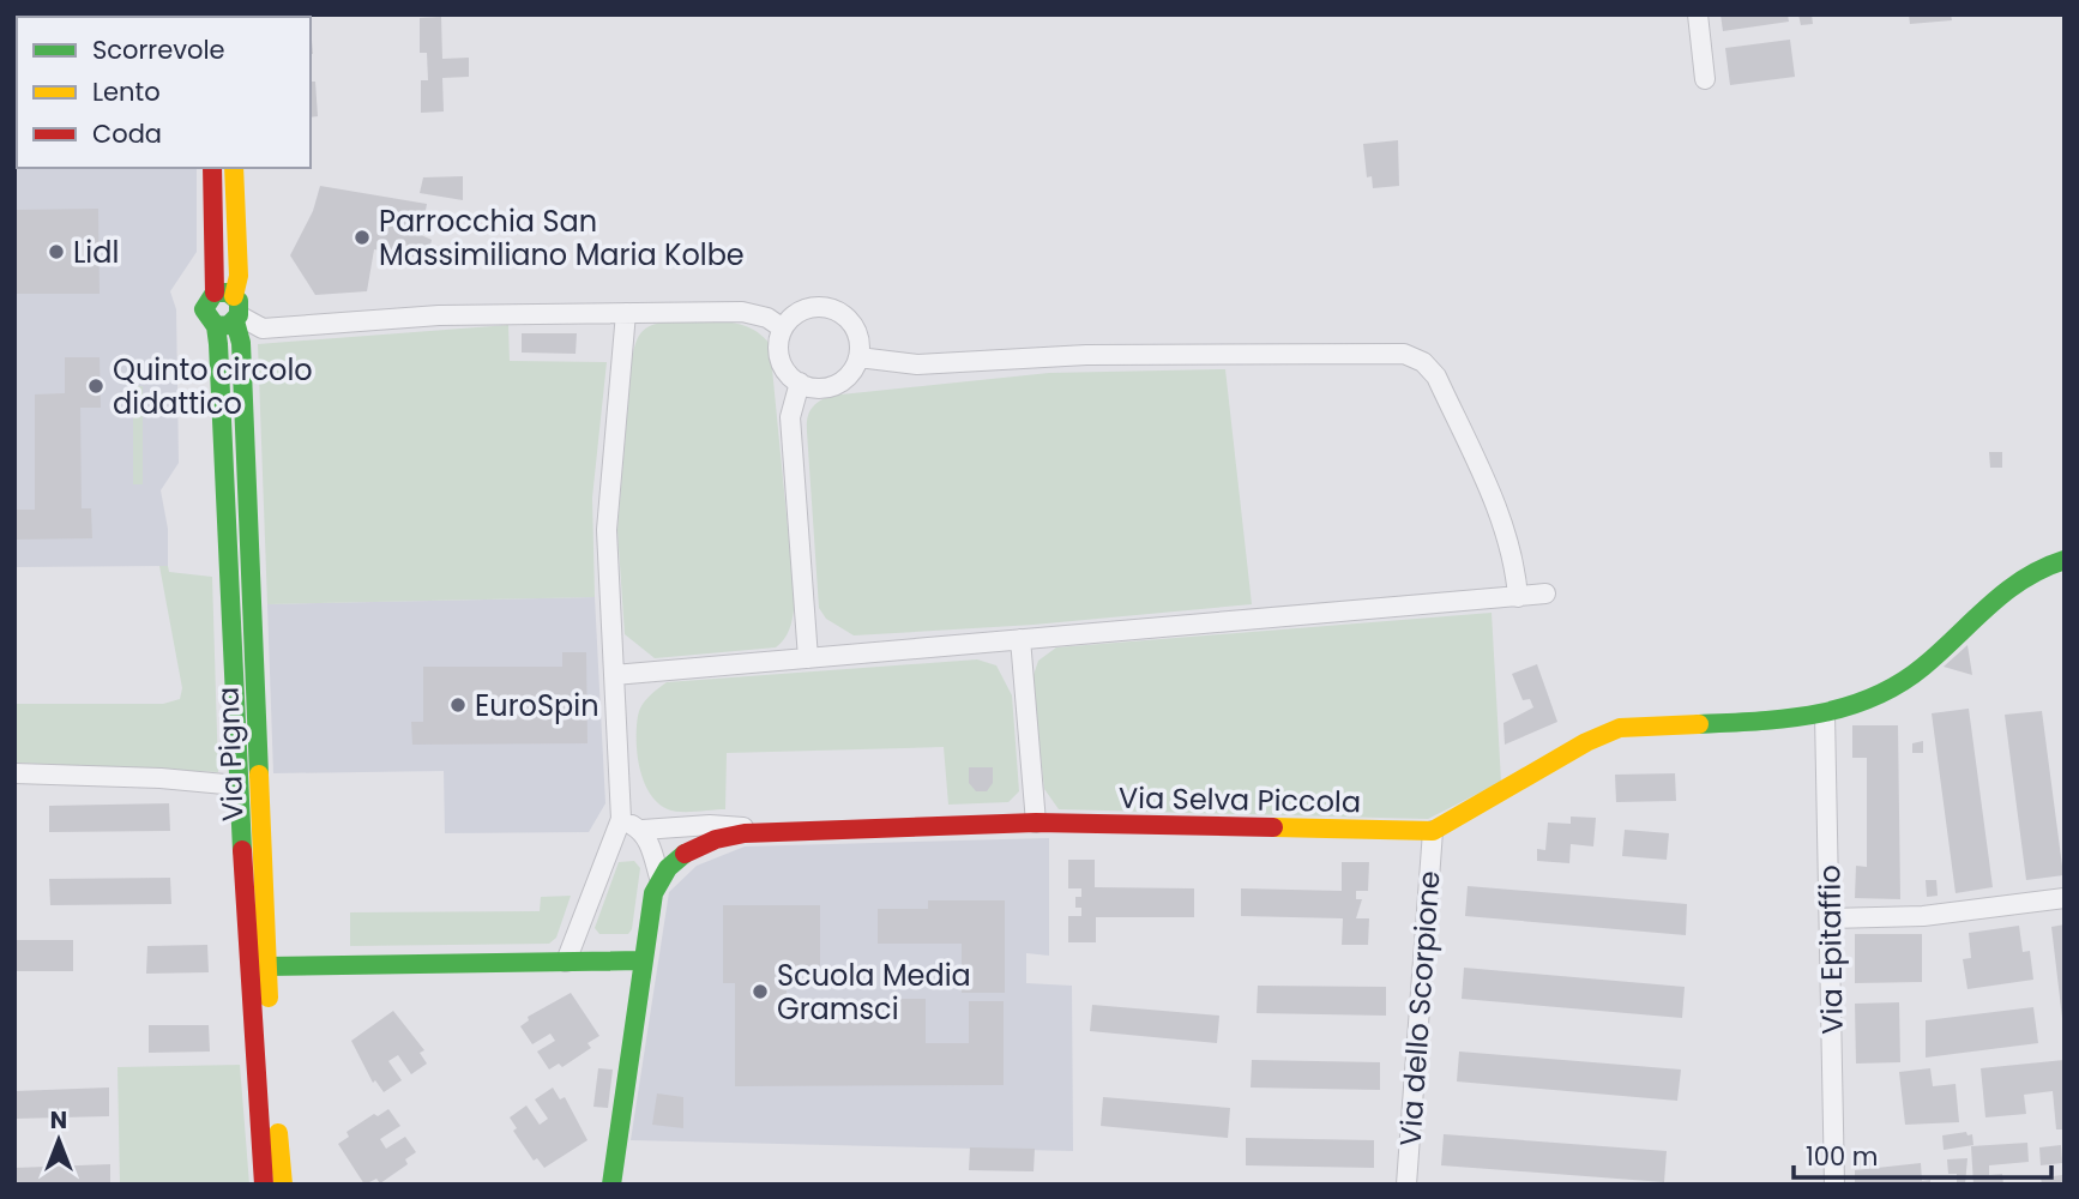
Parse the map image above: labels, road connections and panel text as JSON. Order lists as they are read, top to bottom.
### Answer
{
  "streets": {
    "street": [
      "Via Pigna",
      "Via Selva Piccola",
      "Via Epitaffio",
      "Via dello Scorpione"
    ]
  },
  "crossings": [
    ["Via Selva Piccola", "Via dello Scorpione"]
  ],
  "places": [
    "Parrocchia San Massimiliano Maria Kolbe",
    "Lidl",
    "Quinto circolo didattico",
    "EuroSpin",
    "Scuola Media Gramsci"
  ],
  "legend": ["Scorrevole", "Lento", "Coda"],
  "scale_bar": "100 m",
  "north": "top"
}
